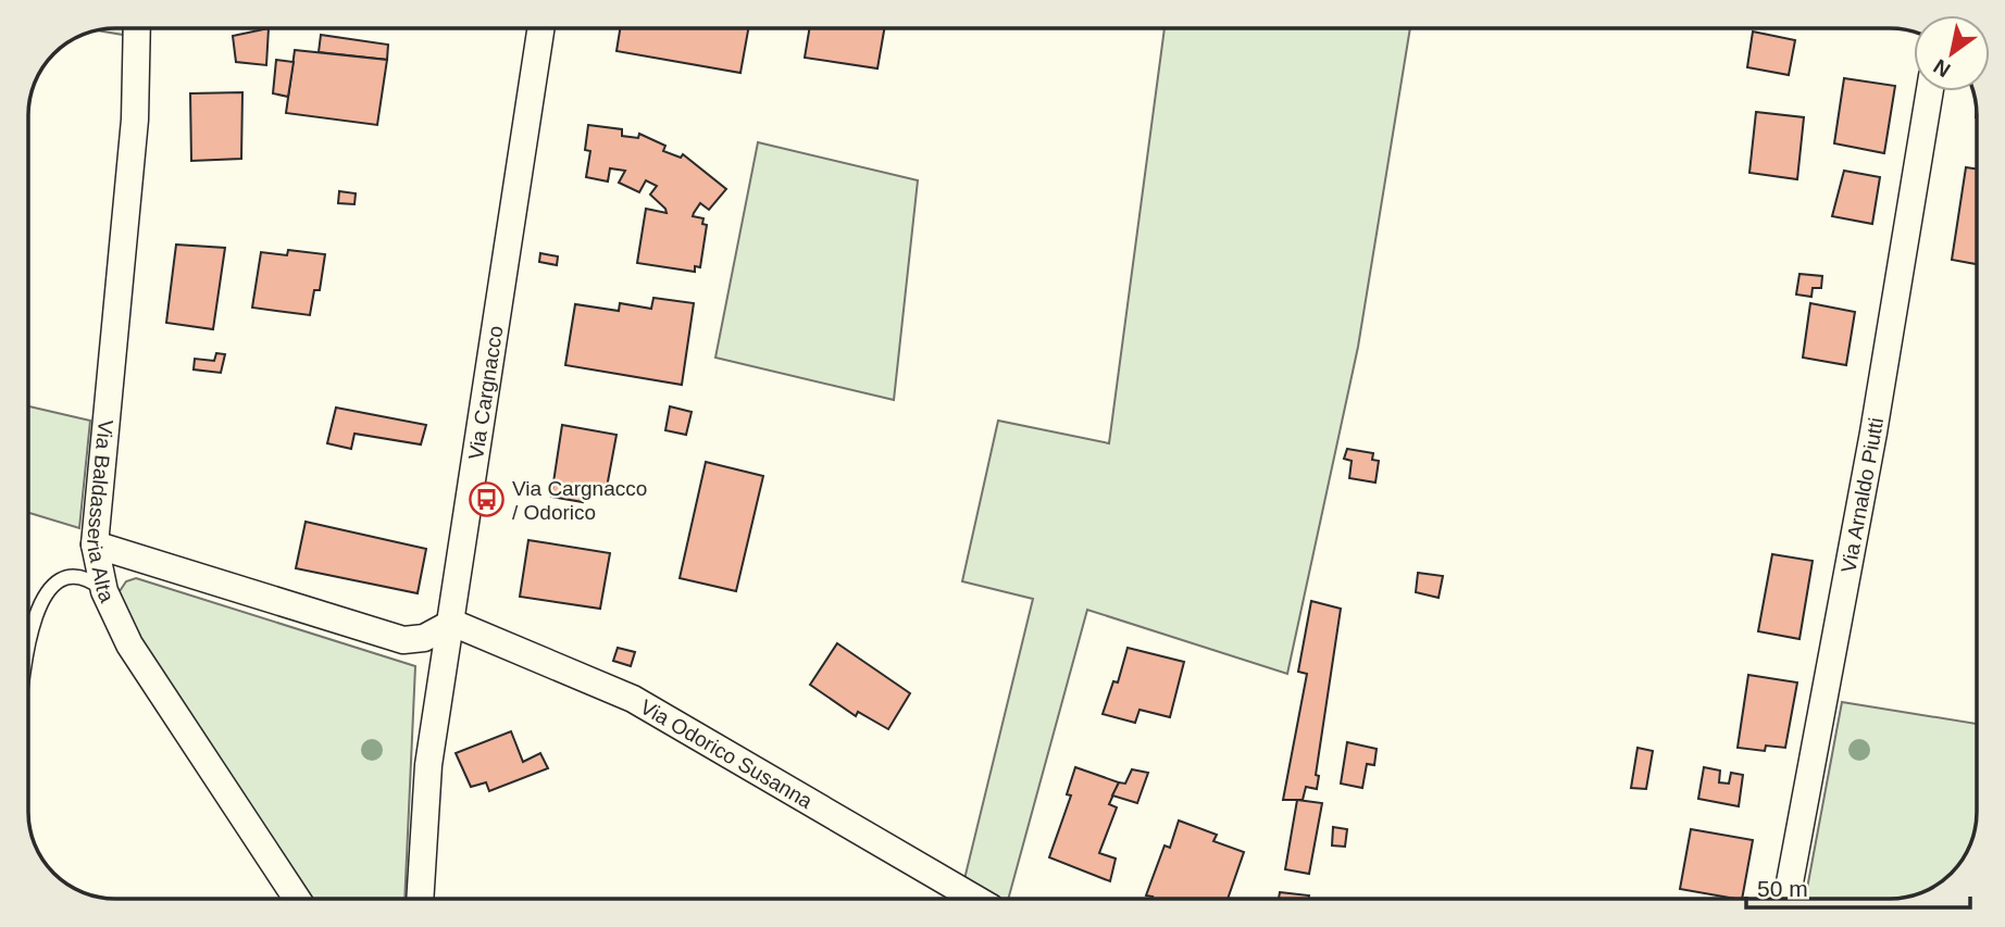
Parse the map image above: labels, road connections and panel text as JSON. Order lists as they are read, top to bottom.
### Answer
{
  "streets": {
    "street": [
      "Via Cargnacco",
      "Via Arnaldo Piutti",
      "Via Baldasseria Alta",
      "Via Odorico Susanna"
    ]
  },
  "crossings": [
    ["Via Cargnacco", "Via Odorico Susanna"]
  ],
  "places": {
    "bus stop": ["Via Cargnacco / Odorico"]
  },
  "scale_bar": "50 m",
  "north": "bottom left"
}
